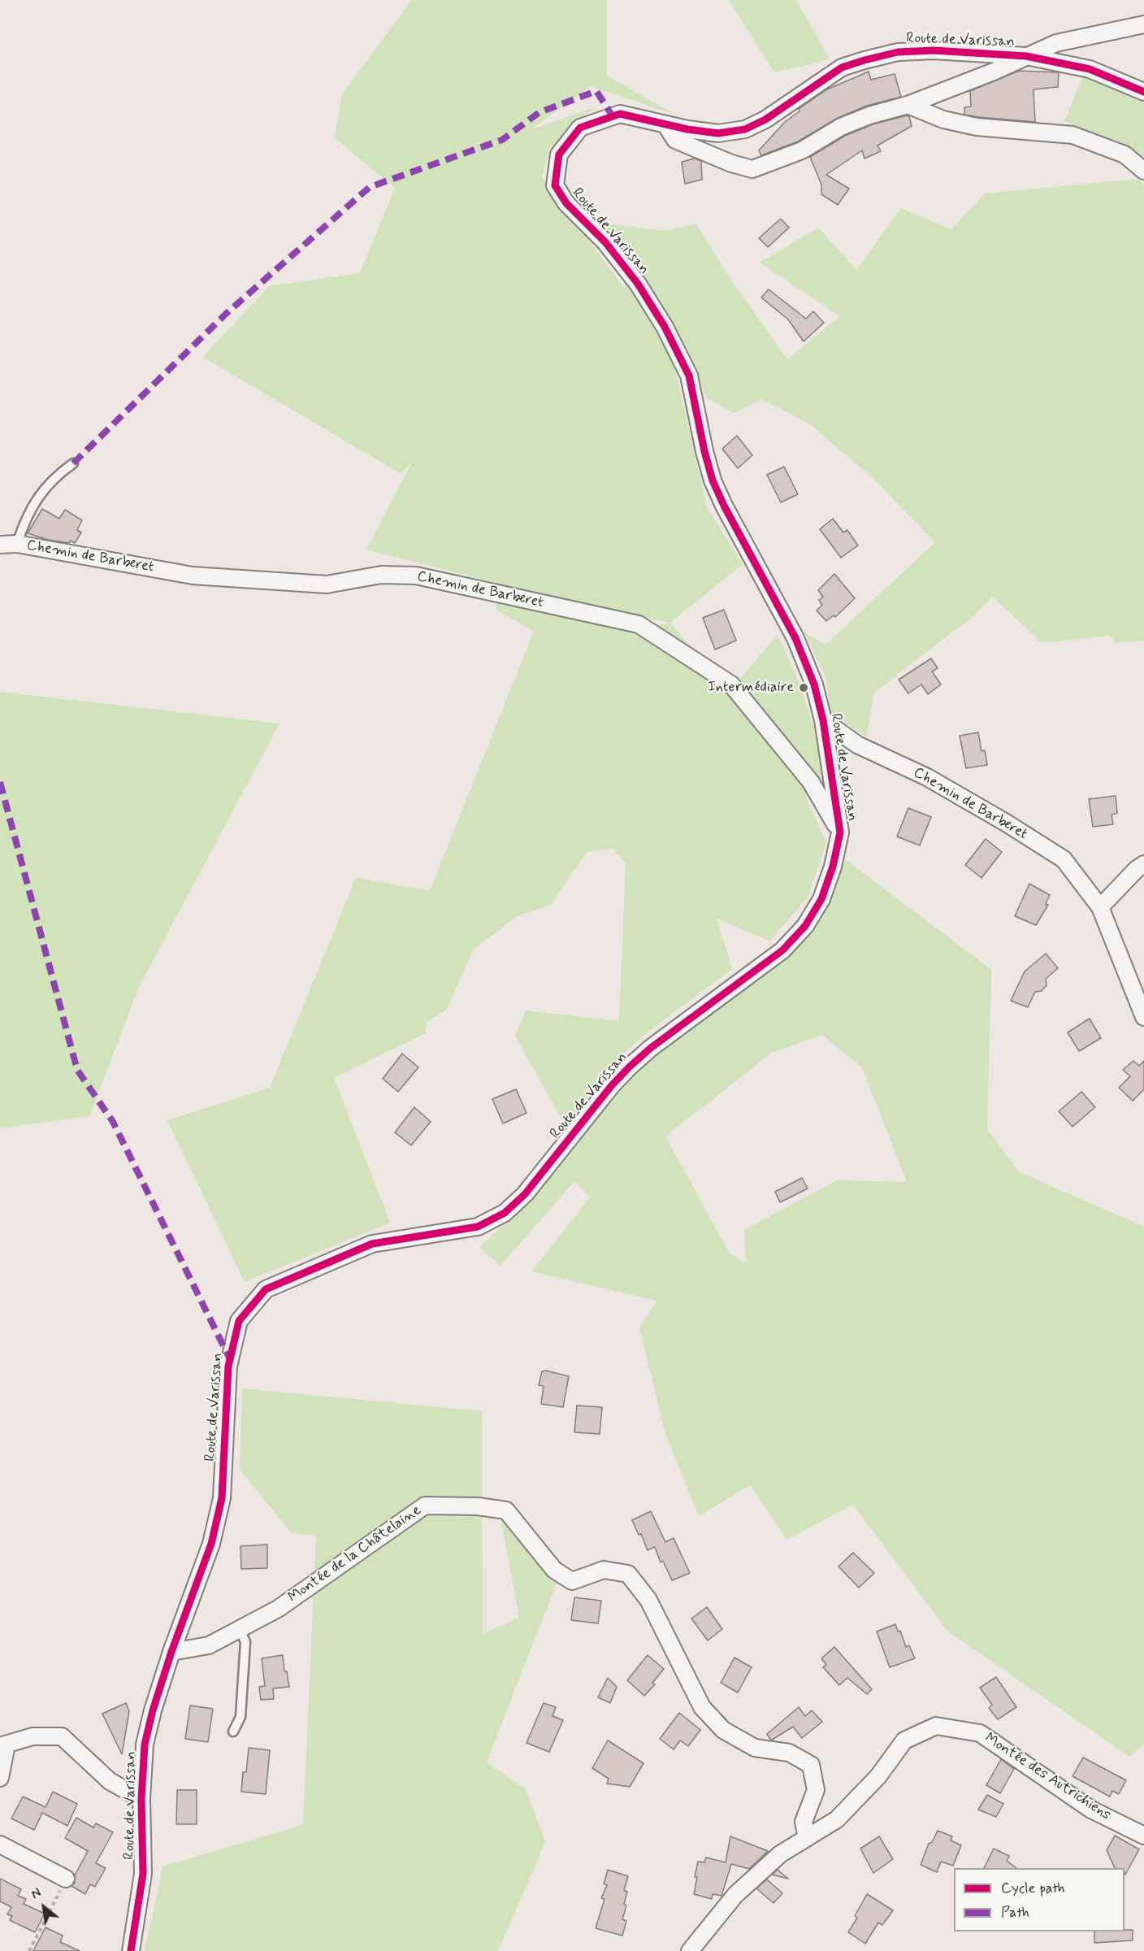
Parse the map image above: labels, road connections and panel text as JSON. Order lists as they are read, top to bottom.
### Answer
{
  "streets": {
    "street": [
      "Route de Varissan",
      "Chemin de Barberet",
      "Montée de la Châtelaine",
      "Montée des Autrichiens"
    ]
  },
  "crossings": [
    ["Route de Varissan", "Chemin de Barberet"],
    ["Route de Varissan", "Montée de la Châtelaine"],
    ["Montée de la Châtelaine", "Montée des Autrichiens"]
  ],
  "places": ["Intermédiaire"],
  "legend": ["Cycle path", "Path"],
  "north": "top left"
}
